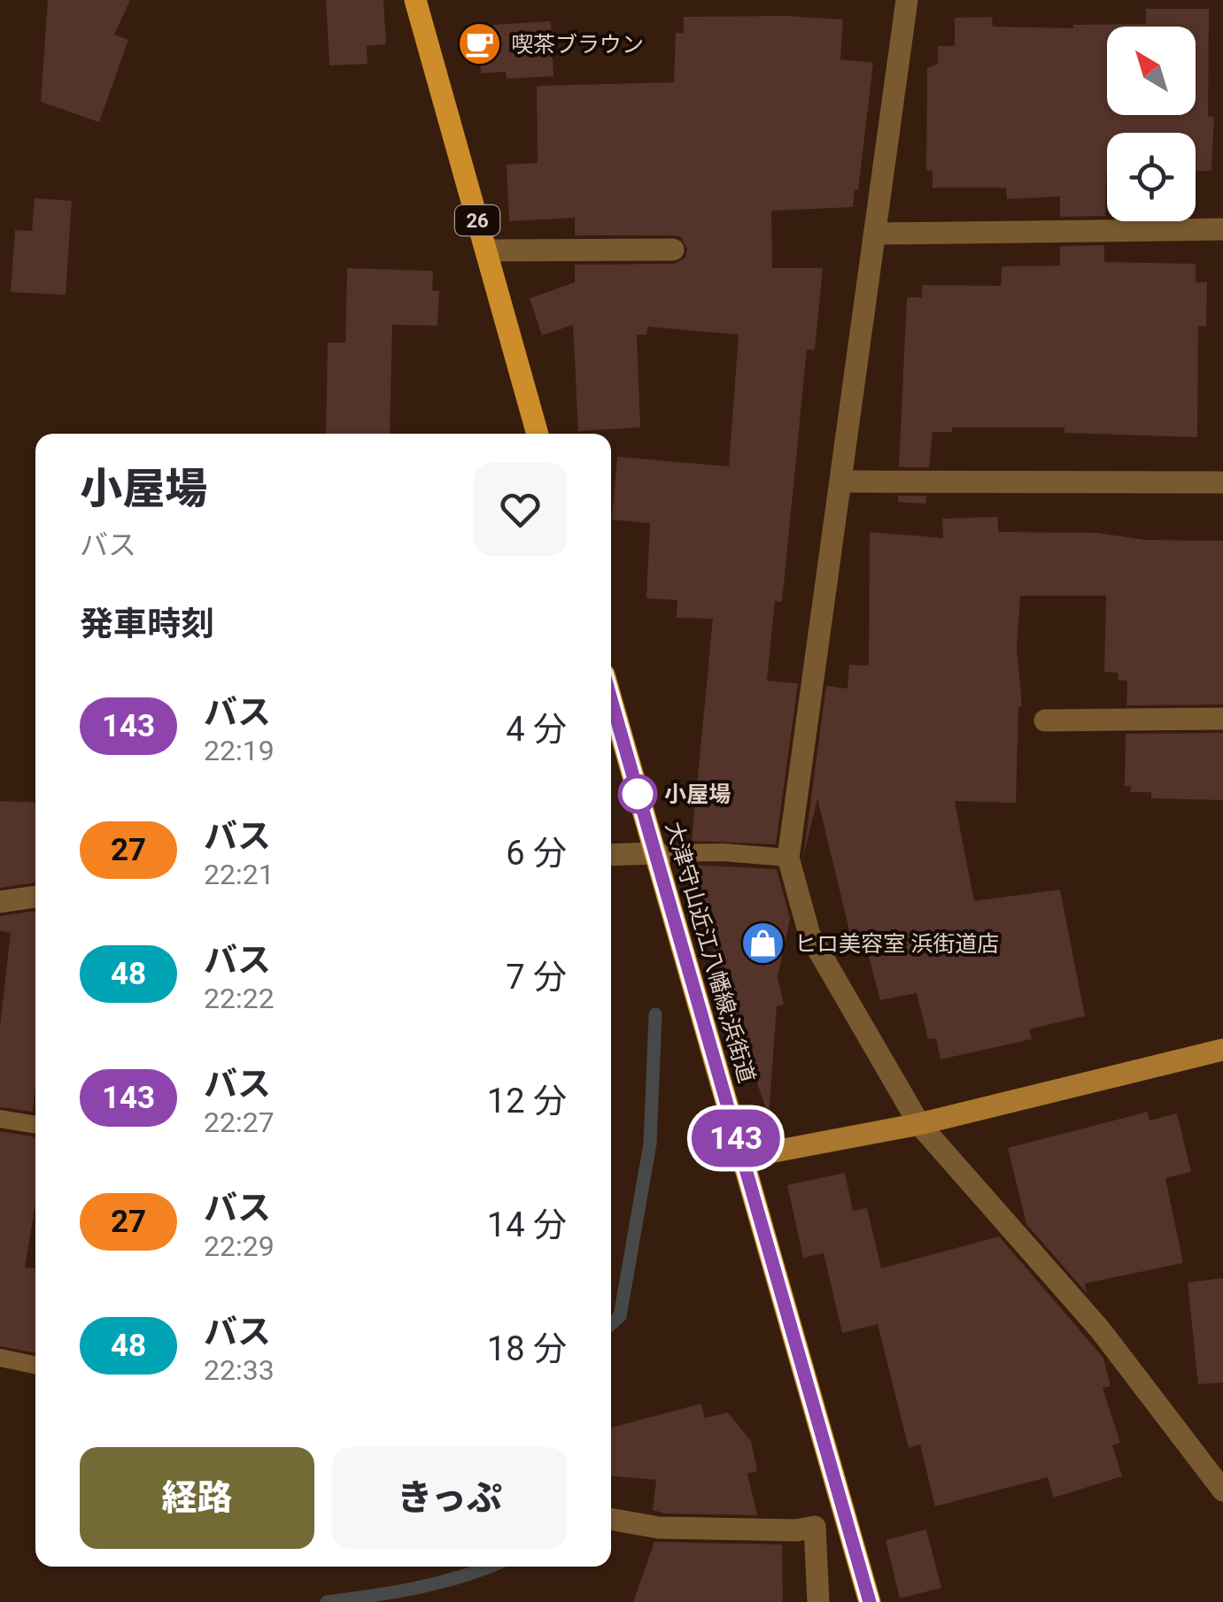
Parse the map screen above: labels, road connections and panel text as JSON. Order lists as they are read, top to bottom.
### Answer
{
  "streets": {
    "main road": ["26", "大津守山近江八幡線;浜街道"]
  },
  "places": {
    "cafe": ["喫茶ブラウン"],
    "other": ["小屋場"],
    "shop": ["ヒロ美容室 浜街道店"]
  },
  "lines": ["bus line 143"],
  "north": "top left",
  "page": {
    "on_map": "143",
    "heading": [
      ["小屋場", "バス"],
      "発車時刻"
    ],
    "list": [
      {
        "mark": "143",
        "name": "バス",
        "note": "22:19",
        "value": "4 分"
      },
      {
        "mark": "27",
        "name": "バス",
        "note": "22:21",
        "value": "6 分"
      },
      {
        "mark": "48",
        "name": "バス",
        "note": "22:22",
        "value": "7 分"
      },
      {
        "mark": "143",
        "name": "バス",
        "note": "22:27",
        "value": "12 分"
      },
      {
        "mark": "27",
        "name": "バス",
        "note": "22:29",
        "value": "14 分"
      },
      {
        "mark": "48",
        "name": "バス",
        "note": "22:33",
        "value": "18 分"
      }
    ],
    "buttons": ["経路", "きっぷ"]
  }
}
